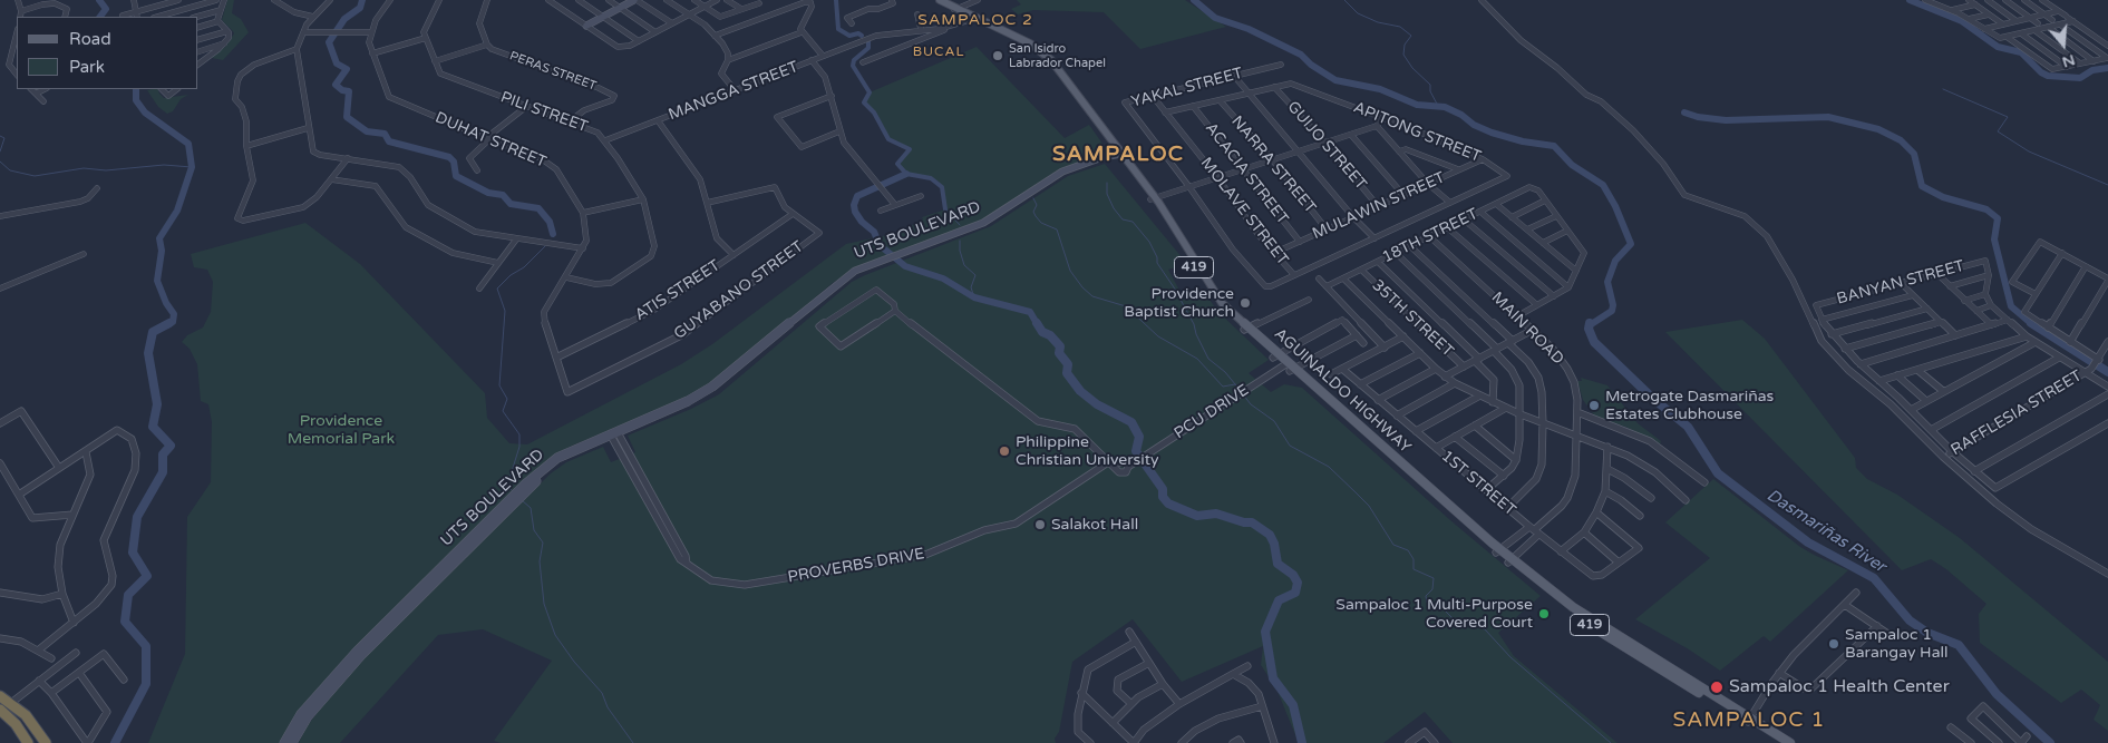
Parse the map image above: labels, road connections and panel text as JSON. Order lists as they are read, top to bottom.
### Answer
{
  "streets": {
    "main road": ["UTS BOULEVARD", "419", "AGUINALDO HIGHWAY"],
    "street": [
      "PERAS STREET",
      "YAKAL STREET",
      "MANGGA STREET",
      "PILI STREET",
      "APITONG STREET",
      "DUHAT STREET",
      "GUIJO STREET",
      "NARRA STREET",
      "ACACIA STREET",
      "MULAWIN STREET",
      "MOLAVE STREET",
      "18TH STREET",
      "BANYAN STREET",
      "ATIS STREET",
      "GUYABANO STREET",
      "35TH STREET",
      "MAIN ROAD",
      "PCU DRIVE",
      "RAFFLESIA STREET",
      "1ST STREET",
      "PROVERBS DRIVE"
    ]
  },
  "crossings": [
    ["PERAS STREET", "PILI STREET"],
    ["YAKAL STREET", "APITONG STREET"],
    ["YAKAL STREET", "MOLAVE STREET"],
    ["MANGGA STREET", "PILI STREET"],
    ["PILI STREET", "DUHAT STREET"],
    ["APITONG STREET", "GUIJO STREET"],
    ["APITONG STREET", "NARRA STREET"],
    ["APITONG STREET", "ACACIA STREET"],
    ["APITONG STREET", "MULAWIN STREET"],
    ["APITONG STREET", "MOLAVE STREET"],
    ["DUHAT STREET", "ATIS STREET"],
    ["DUHAT STREET", "GUYABANO STREET"],
    ["GUIJO STREET", "MULAWIN STREET"],
    ["NARRA STREET", "MULAWIN STREET"],
    ["ACACIA STREET", "MULAWIN STREET"],
    ["MULAWIN STREET", "MOLAVE STREET"],
    ["UTS BOULEVARD", "AGUINALDO HIGHWAY"],
    ["UTS BOULEVARD", "PROVERBS DRIVE"],
    ["18TH STREET", "35TH STREET"],
    ["18TH STREET", "MAIN ROAD"],
    ["ATIS STREET", "GUYABANO STREET"],
    ["MAIN ROAD", "AGUINALDO HIGHWAY"],
    ["MAIN ROAD", "1ST STREET"],
    ["AGUINALDO HIGHWAY", "PCU DRIVE"],
    ["PCU DRIVE", "PROVERBS DRIVE"]
  ],
  "districts": [
    "SAMPALOC 2",
    "BUCAL",
    "SAMPALOC",
    "SAMPALOC 1"
  ],
  "water": ["Dasmariñas River"],
  "parks": ["Providence Memorial Park"],
  "places": [
    "San Isidro Labrador Chapel",
    "Providence Baptist Church",
    "Metrogate Dasmariñas Estates Clubhouse",
    "Philippine Christian University",
    "Salakot Hall",
    "Sampaloc 1 Multi-Purpose Covered Court",
    "Sampaloc 1 Barangay Hall",
    "Sampaloc 1 Health Center"
  ],
  "legend": ["Road", "Park"],
  "north": "bottom"
}
